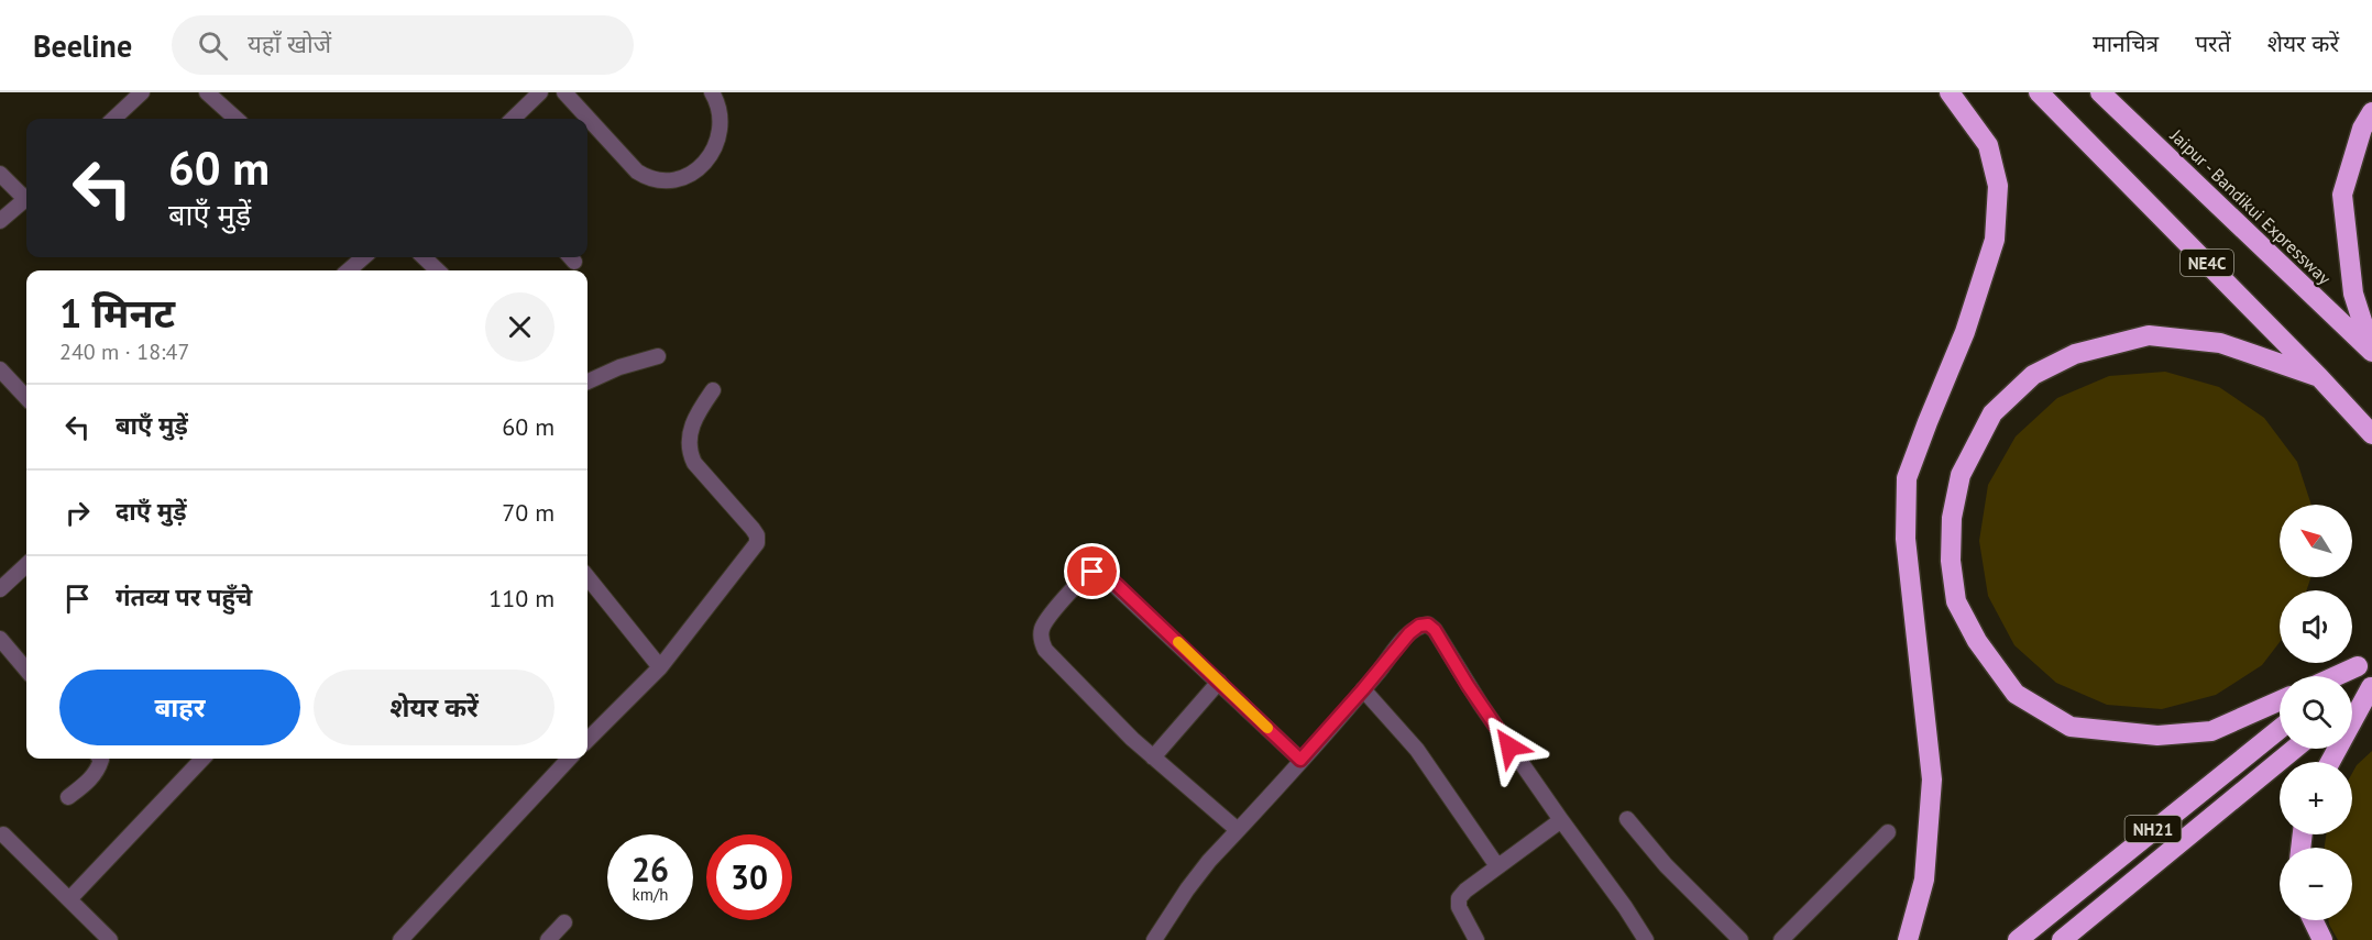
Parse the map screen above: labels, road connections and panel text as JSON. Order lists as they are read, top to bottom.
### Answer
{
  "streets": {
    "highway": ["Jaipur - Bandikui Expressway", "NE4C", "NH21"]
  },
  "north": "top left",
  "page": {
    "header": "Beeline",
    "search": "यहाँ खोजें",
    "nav": ["मानचित्र", "परतें", "शेयर करें"],
    "turn": ["60 m", "बाएँ मुड़ें"],
    "heading": ["1 मिनट", "240 m · 18:47"],
    "list": [
      {
        "name": "बाएँ मुड़ें",
        "value": "60 m"
      },
      {
        "name": "दाएँ मुड़ें",
        "value": "70 m"
      },
      {
        "name": "गंतव्य पर पहुँचे",
        "value": "110 m"
      }
    ],
    "map_buttons": ["+", "−"],
    "buttons": ["बाहर", "शेयर करें"],
    "speed": "26 km/h",
    "limit": "30"
  }
}
